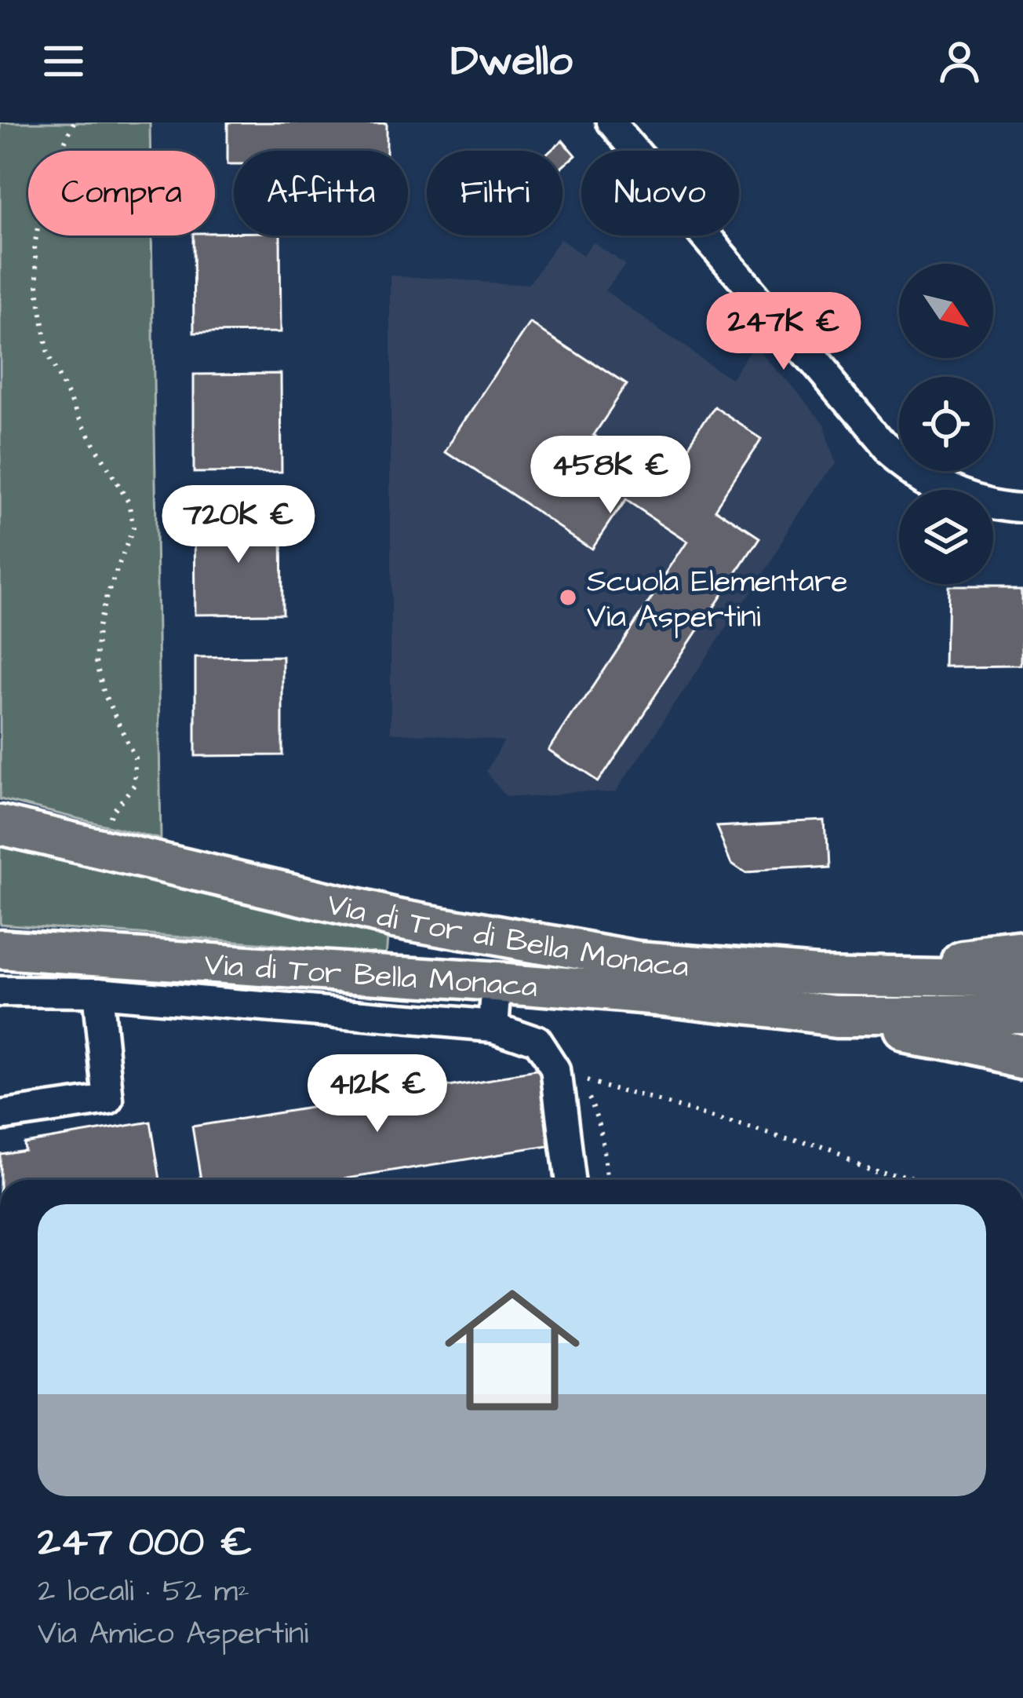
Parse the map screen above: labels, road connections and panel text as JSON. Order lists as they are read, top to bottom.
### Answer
{
  "streets": {
    "main road": ["Via di Tor di Bella Monaca", "Via di Tor Bella Monaca"]
  },
  "places": ["Scuola Elementare Via Aspertini"],
  "north": "bottom right",
  "page": {
    "header": "Dwello",
    "chip": [
      "Compra",
      "Affitta",
      "Filtri",
      "Nuovo"
    ],
    "price": [
      "247K €",
      "458K €",
      "720K €",
      "412K €"
    ],
    "list": [
      {
        "name": "247 000 €",
        "note": "2 locali · 52 m² · Via Amico Aspertini"
      }
    ]
  }
}
